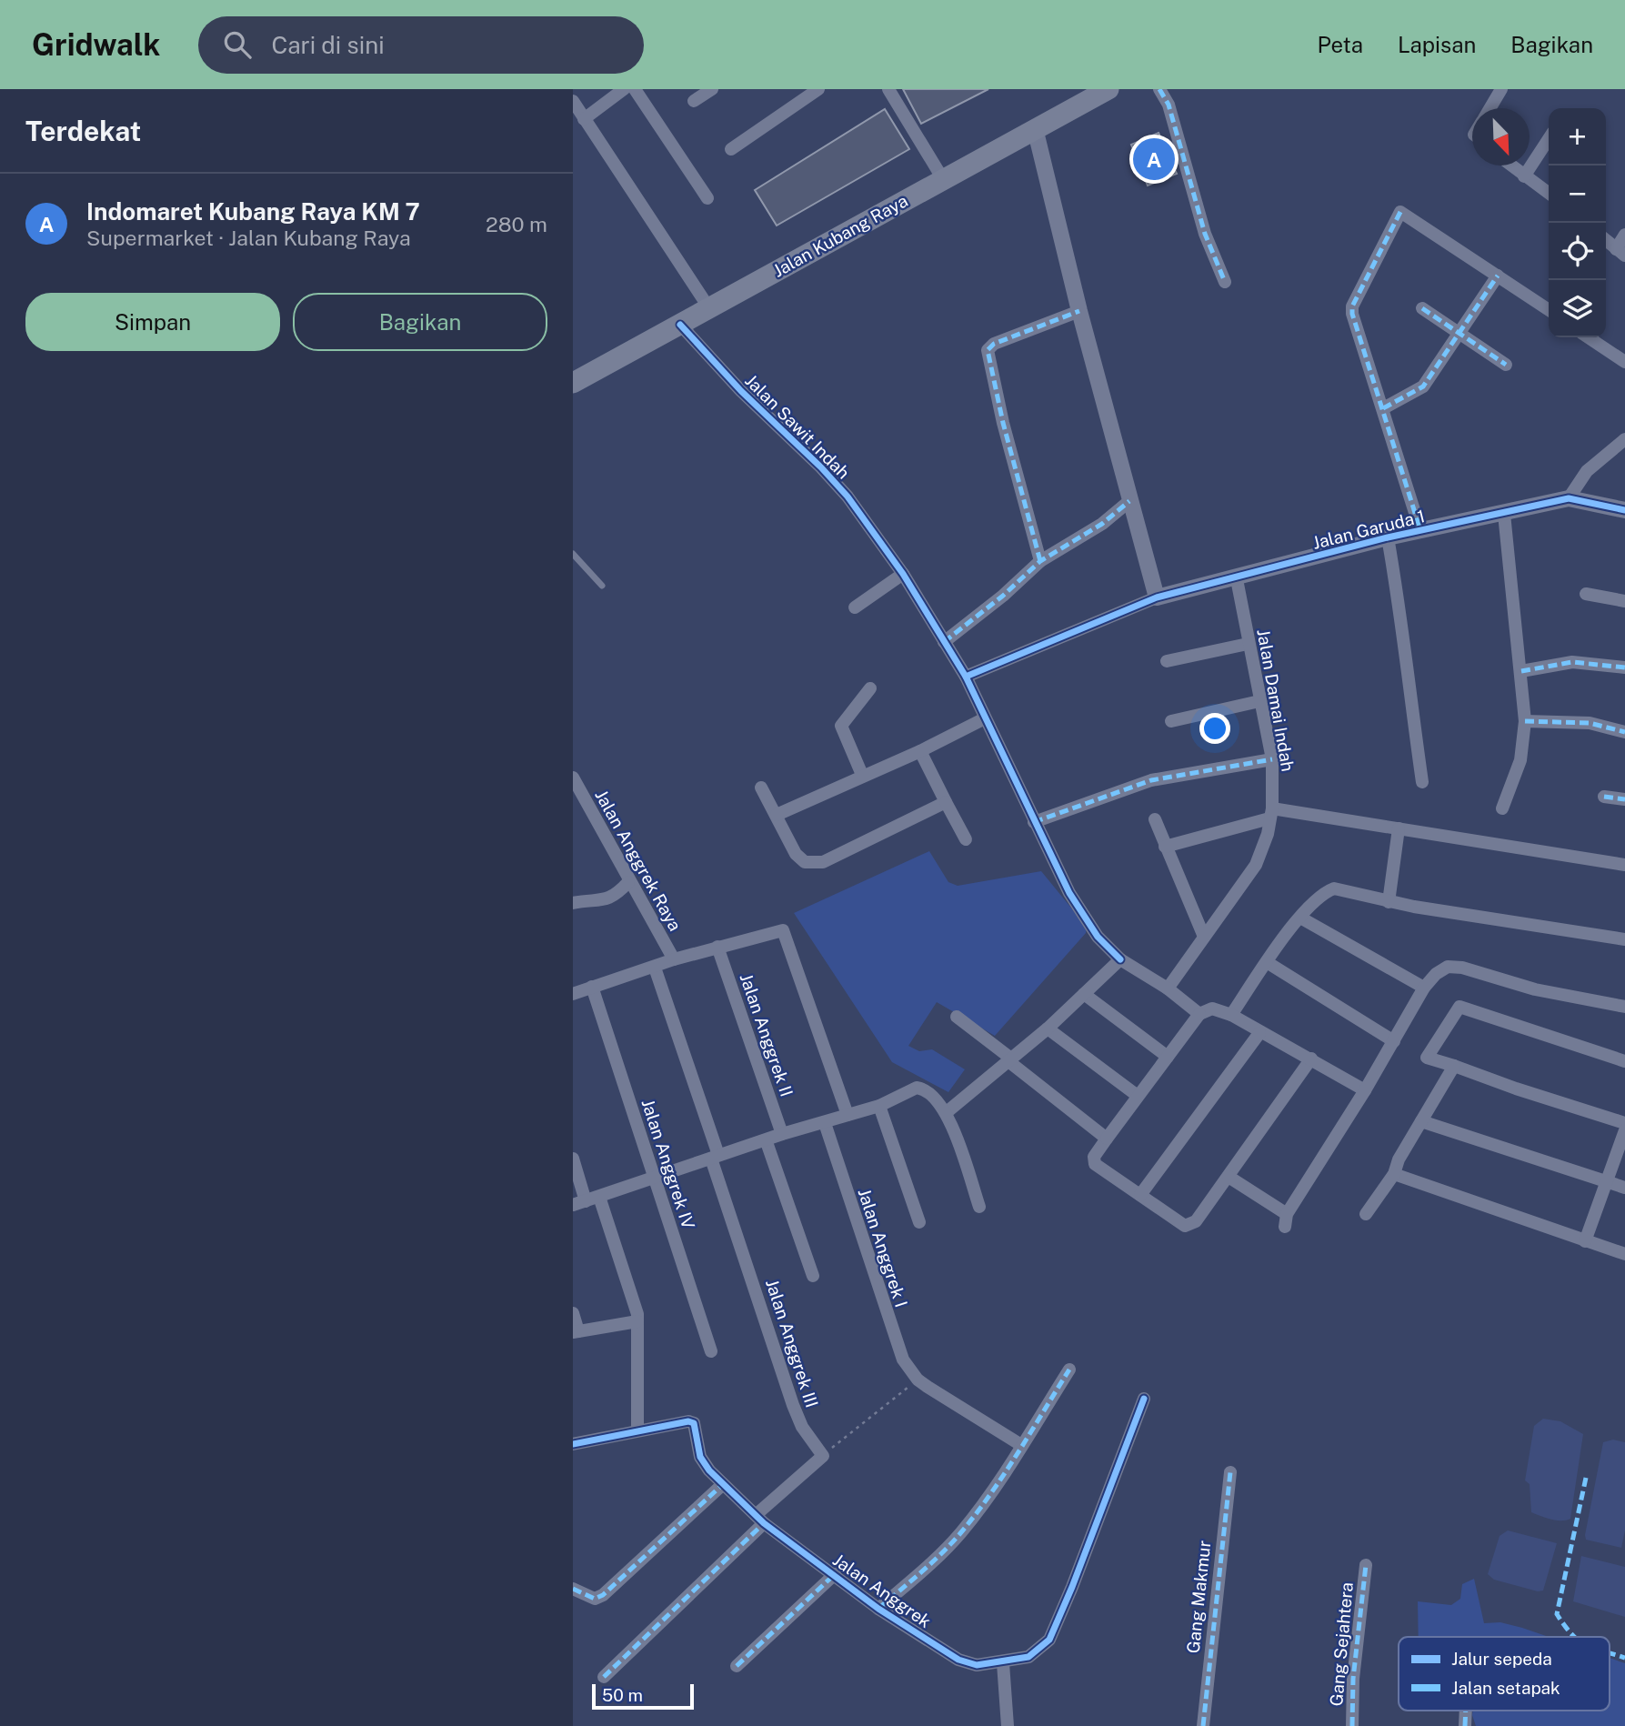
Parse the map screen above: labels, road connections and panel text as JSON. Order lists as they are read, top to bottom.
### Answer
{
  "streets": {
    "highway": ["Jalan Kubang Raya"],
    "street": [
      "Jalan Sawit Indah",
      "Jalan Garuda 1",
      "Jalan Damai Indah",
      "Jalan Anggrek Raya",
      "Jalan Anggrek II",
      "Jalan Anggrek IV",
      "Jalan Anggrek I",
      "Jalan Anggrek III",
      "Jalan Anggrek",
      "Gang Makmur",
      "Gang Sejahtera"
    ]
  },
  "crossings": [
    ["Jalan Kubang Raya", "Jalan Sawit Indah"],
    ["Jalan Sawit Indah", "Jalan Damai Indah"],
    ["Jalan Garuda 1", "Jalan Damai Indah"]
  ],
  "legend": ["Jalur sepeda", "Jalan setapak"],
  "scale_bar": "50 m",
  "north": "bottom right",
  "page": {
    "header": "Gridwalk",
    "search": "Cari di sini",
    "nav": ["Peta", "Lapisan", "Bagikan"],
    "heading": "Terdekat",
    "map_buttons": ["+", "−"],
    "pins": "A",
    "list": [
      {
        "mark": "A",
        "name": "Indomaret Kubang Raya KM 7",
        "note": "Supermarket · Jalan Kubang Raya",
        "value": "280 m"
      }
    ],
    "buttons": ["Simpan", "Bagikan"],
    "scale": "50 m"
  }
}
